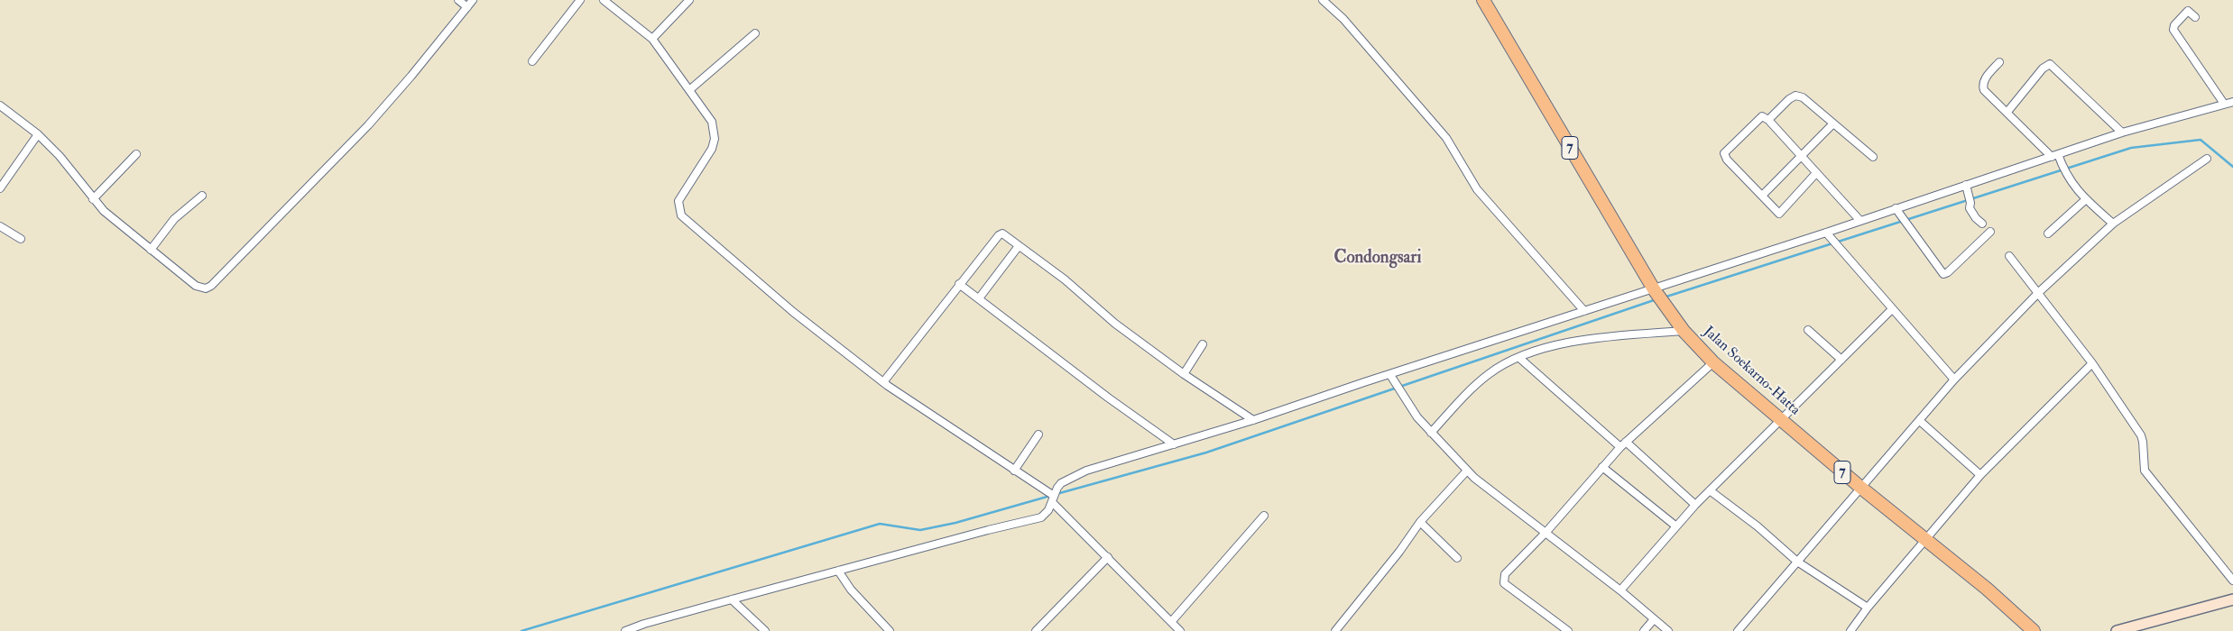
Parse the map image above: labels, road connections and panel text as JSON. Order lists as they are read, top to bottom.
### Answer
{
  "streets": {
    "highway": ["7", "Jalan Soekarno-Hatta"]
  },
  "districts": ["Condongsari"]
}
